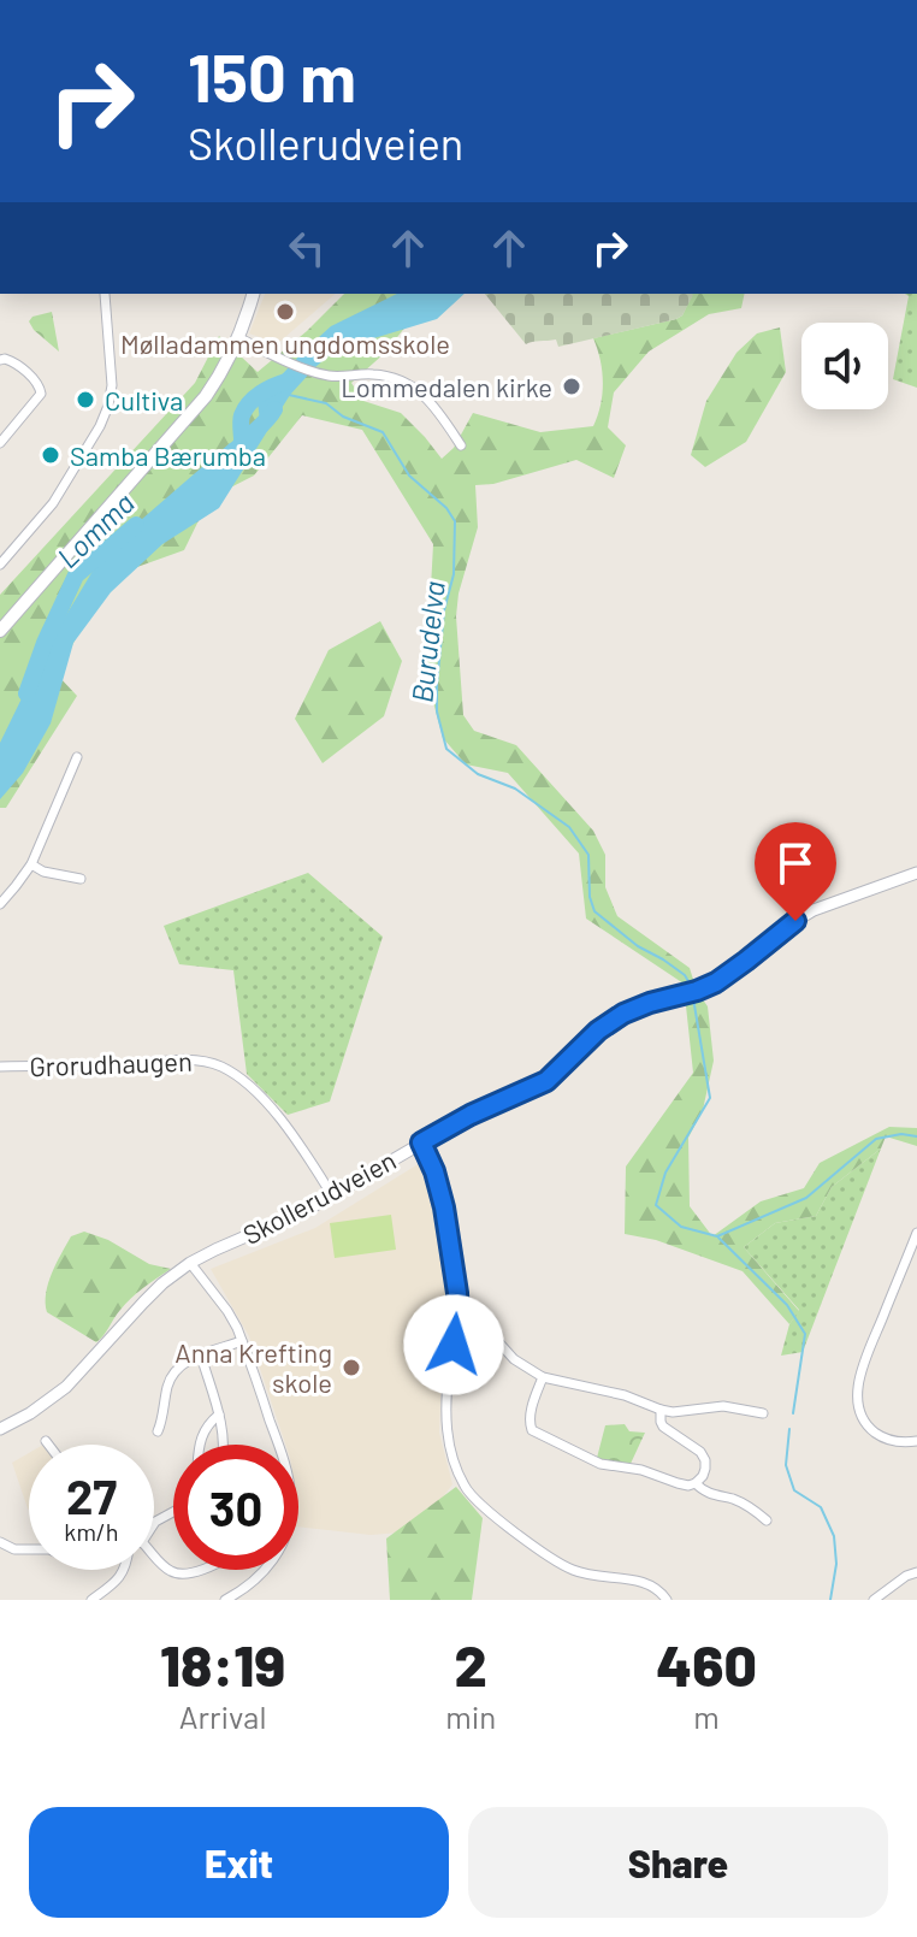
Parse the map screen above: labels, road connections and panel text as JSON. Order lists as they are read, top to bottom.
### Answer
{
  "streets": {
    "street": ["Grorudhaugen", "Skollerudveien"]
  },
  "crossings": [
    ["Grorudhaugen", "Skollerudveien"]
  ],
  "water": ["Lomma", "Burudelva"],
  "places": [
    "Mølladammen ungdomsskole",
    "Lommedalen kirke",
    "Cultiva",
    "Samba Bærumba",
    "Anna Krefting skole"
  ],
  "page": {
    "turn": ["150 m", "Skollerudveien"],
    "speed": "27 km/h",
    "limit": "30",
    "eta": [
      "18:19",
      "Arrival",
      "2",
      "min",
      "460",
      "m"
    ],
    "buttons": ["Exit", "Share"]
  }
}
